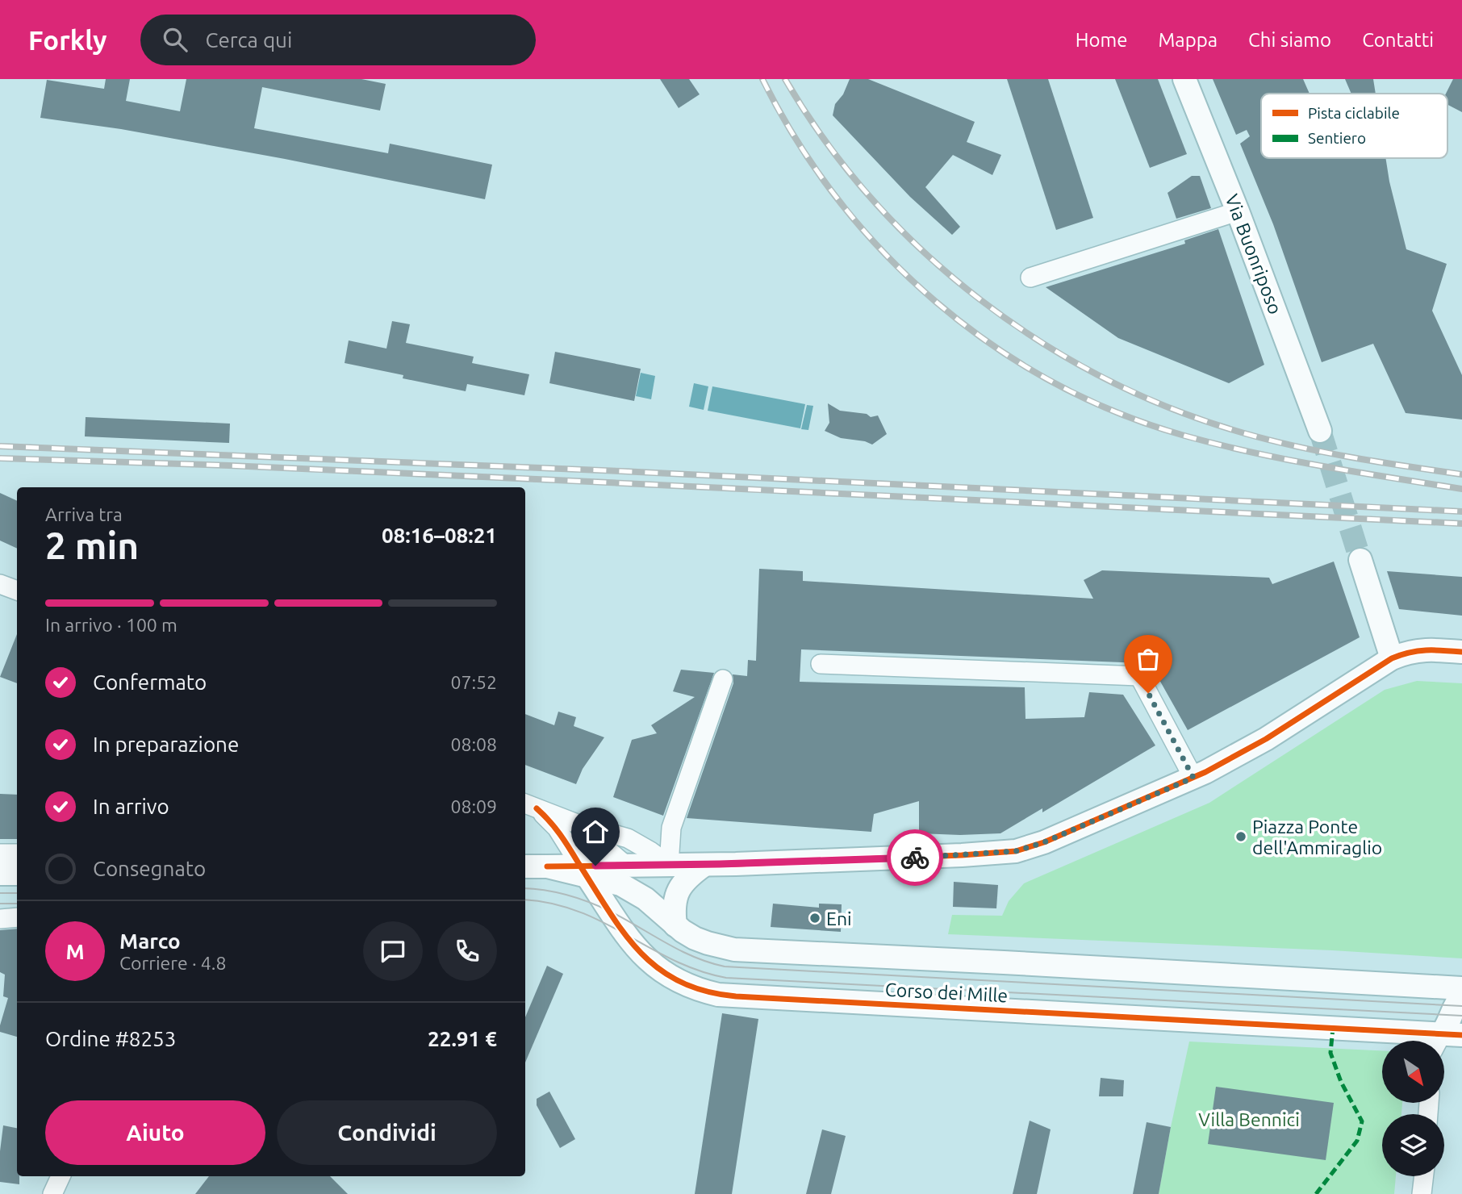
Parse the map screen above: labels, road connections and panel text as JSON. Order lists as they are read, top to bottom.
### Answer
{
  "streets": {
    "street": ["Via Buonriposo", "Corso dei Mille"]
  },
  "parks": ["Villa Bennici"],
  "places": ["Piazza Ponte dell'Ammiraglio", "Eni"],
  "legend": ["Pista ciclabile", "Sentiero"],
  "north": "bottom right",
  "page": {
    "header": "Forkly",
    "search": "Cerca qui",
    "nav": [
      "Home",
      "Mappa",
      "Chi siamo",
      "Contatti"
    ],
    "heading": ["2 min", "Arriva tra", "08:16–08:21"],
    "panel": [
      "Marco",
      "Corriere · 4.8",
      "Ordine #8253",
      "22.91 €"
    ],
    "bar": "In arrivo · 100 m",
    "list": [
      ["Confermato", "07:52"],
      ["In preparazione", "08:08"],
      ["In arrivo", "08:09"],
      "Consegnato"
    ],
    "round": "M",
    "buttons": ["Aiuto", "Condividi"]
  }
}
